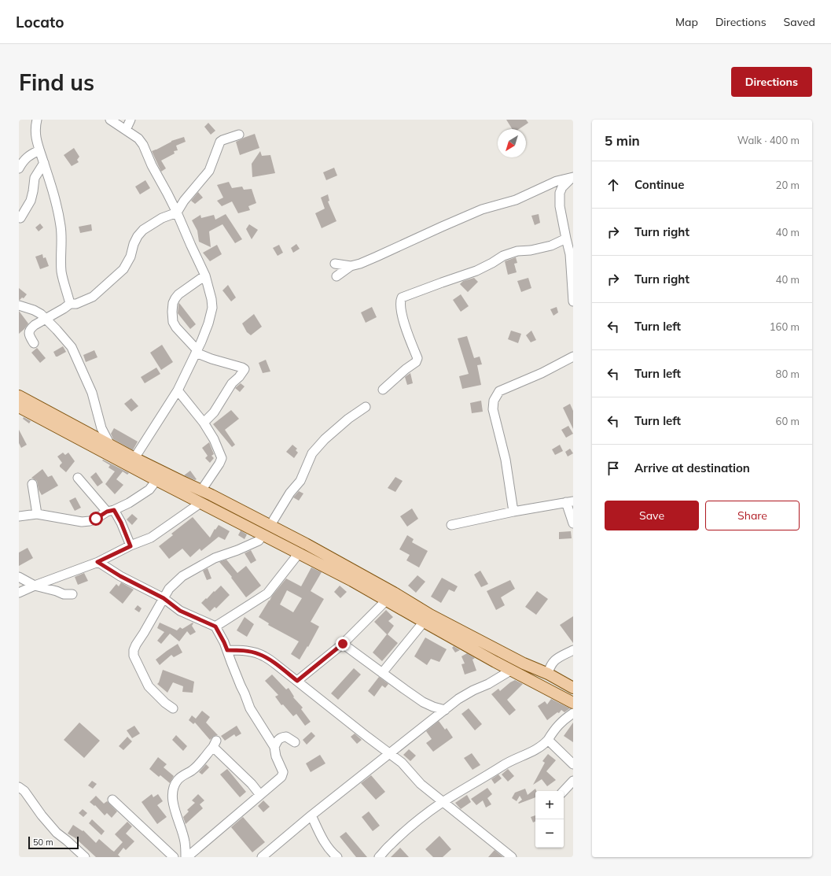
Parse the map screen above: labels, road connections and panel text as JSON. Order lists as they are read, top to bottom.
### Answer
{
  "scale_bar": "50 m",
  "north": "bottom left",
  "page": {
    "header": "Locato",
    "nav": ["Map", "Directions", "Saved"],
    "buttons": [
      "Directions",
      ["Save", "Share"]
    ],
    "title": "Find us",
    "heading": ["5 min", "Walk · 400 m"],
    "list": [
      ["Continue", "20 m"],
      ["Turn right", "40 m"],
      ["Turn right", "40 m"],
      ["Turn left", "160 m"],
      ["Turn left", "80 m"],
      ["Turn left", "60 m"],
      "Arrive at destination"
    ],
    "map_buttons": ["+", "−"],
    "scale": "50 m"
  }
}
